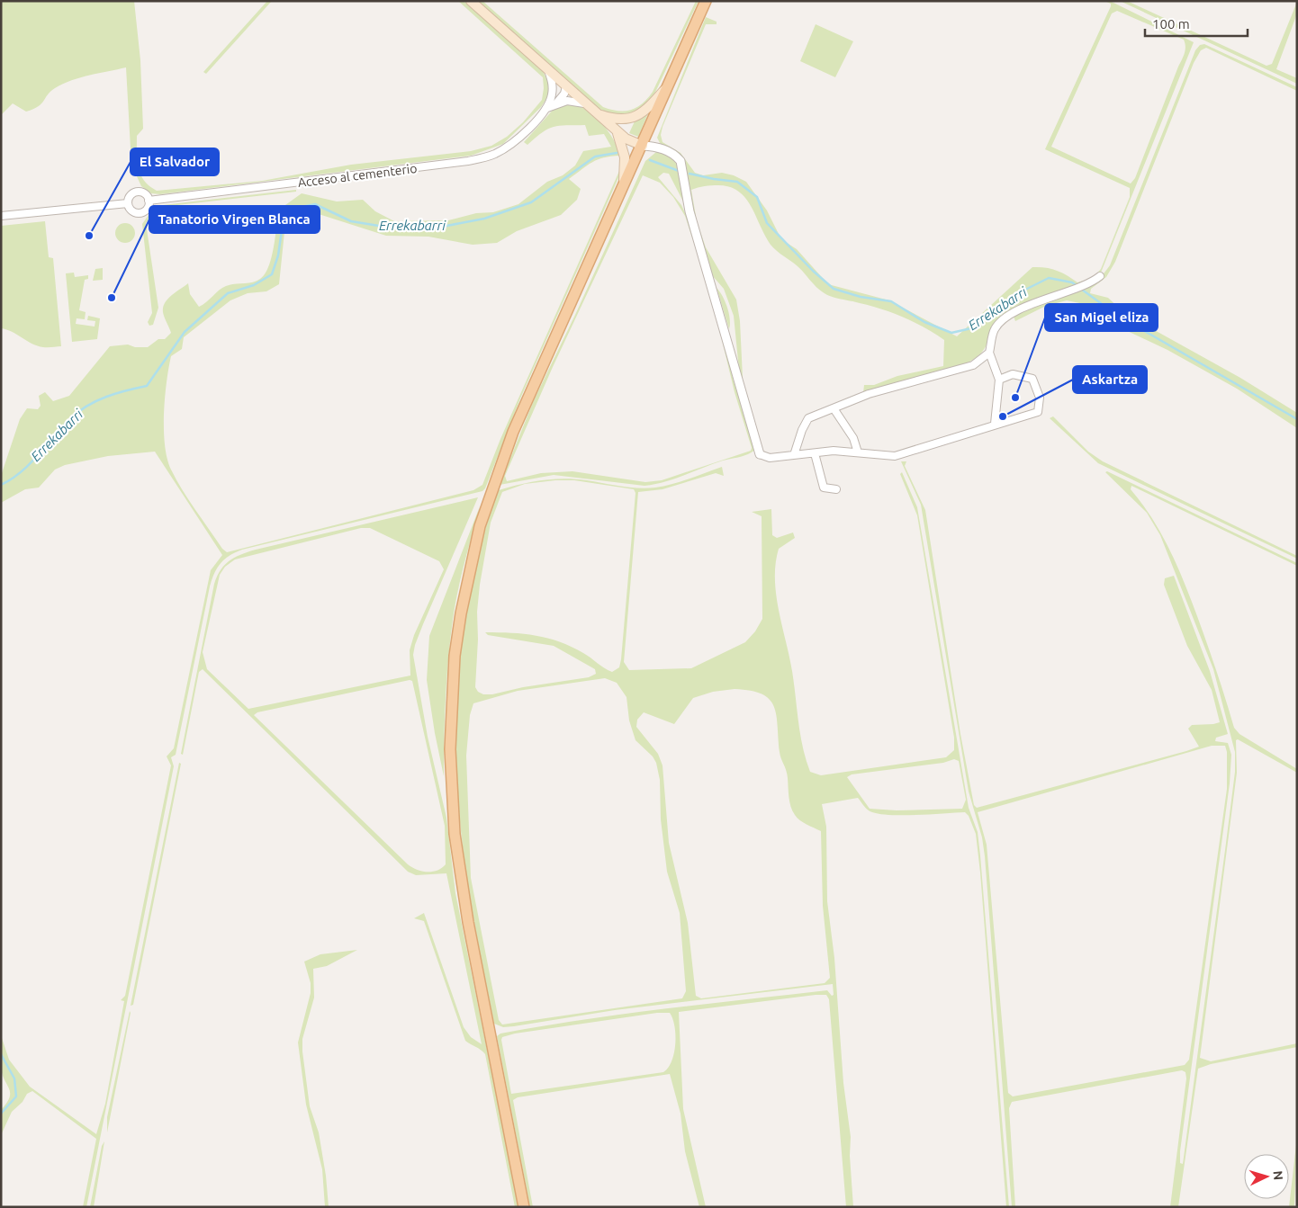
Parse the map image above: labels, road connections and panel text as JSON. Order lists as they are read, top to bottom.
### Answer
{
  "streets": {
    "street": ["Acceso al cementerio"]
  },
  "water": ["Errekabarri"],
  "places": [
    "El Salvador",
    "Tanatorio Virgen Blanca",
    "San Migel eliza",
    "Askartza"
  ],
  "scale_bar": "100 m",
  "north": "right"
}
